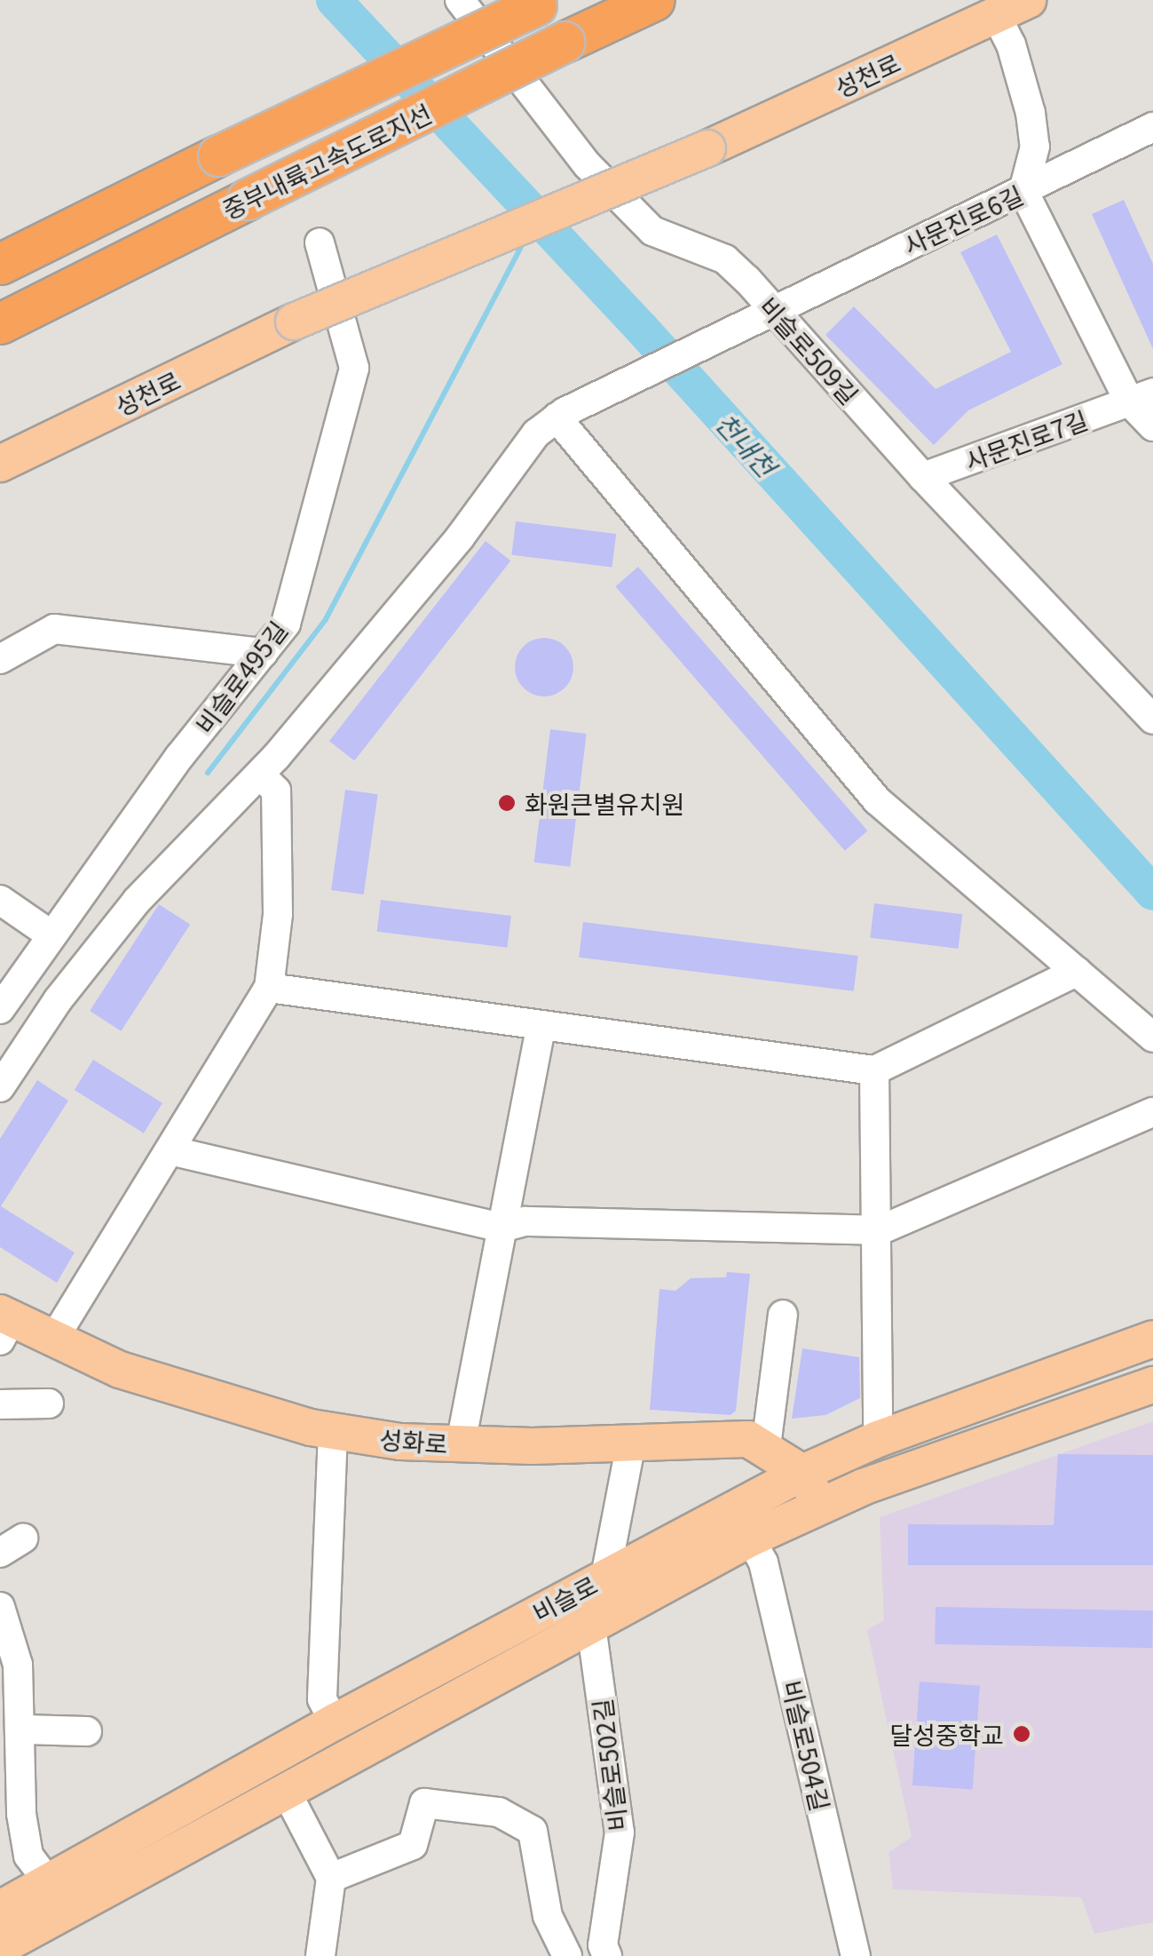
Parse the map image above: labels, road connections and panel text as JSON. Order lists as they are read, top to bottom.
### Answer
{
  "streets": {
    "highway": ["중부내륙고속도로지선"],
    "main road": ["성천로", "성화로", "비슬로"],
    "street": [
      "사문진로6길",
      "비슬로509길",
      "사문진로7길",
      "비슬로495길",
      "비슬로504길",
      "비슬로502길"
    ]
  },
  "crossings": [
    ["사문진로6길", "비슬로509길"],
    ["비슬로509길", "사문진로7길"],
    ["성화로", "비슬로"],
    ["비슬로", "비슬로504길"],
    ["비슬로", "비슬로502길"]
  ],
  "water": ["천내천"],
  "places": ["화원큰별유치원", "달성중학교"]
}
